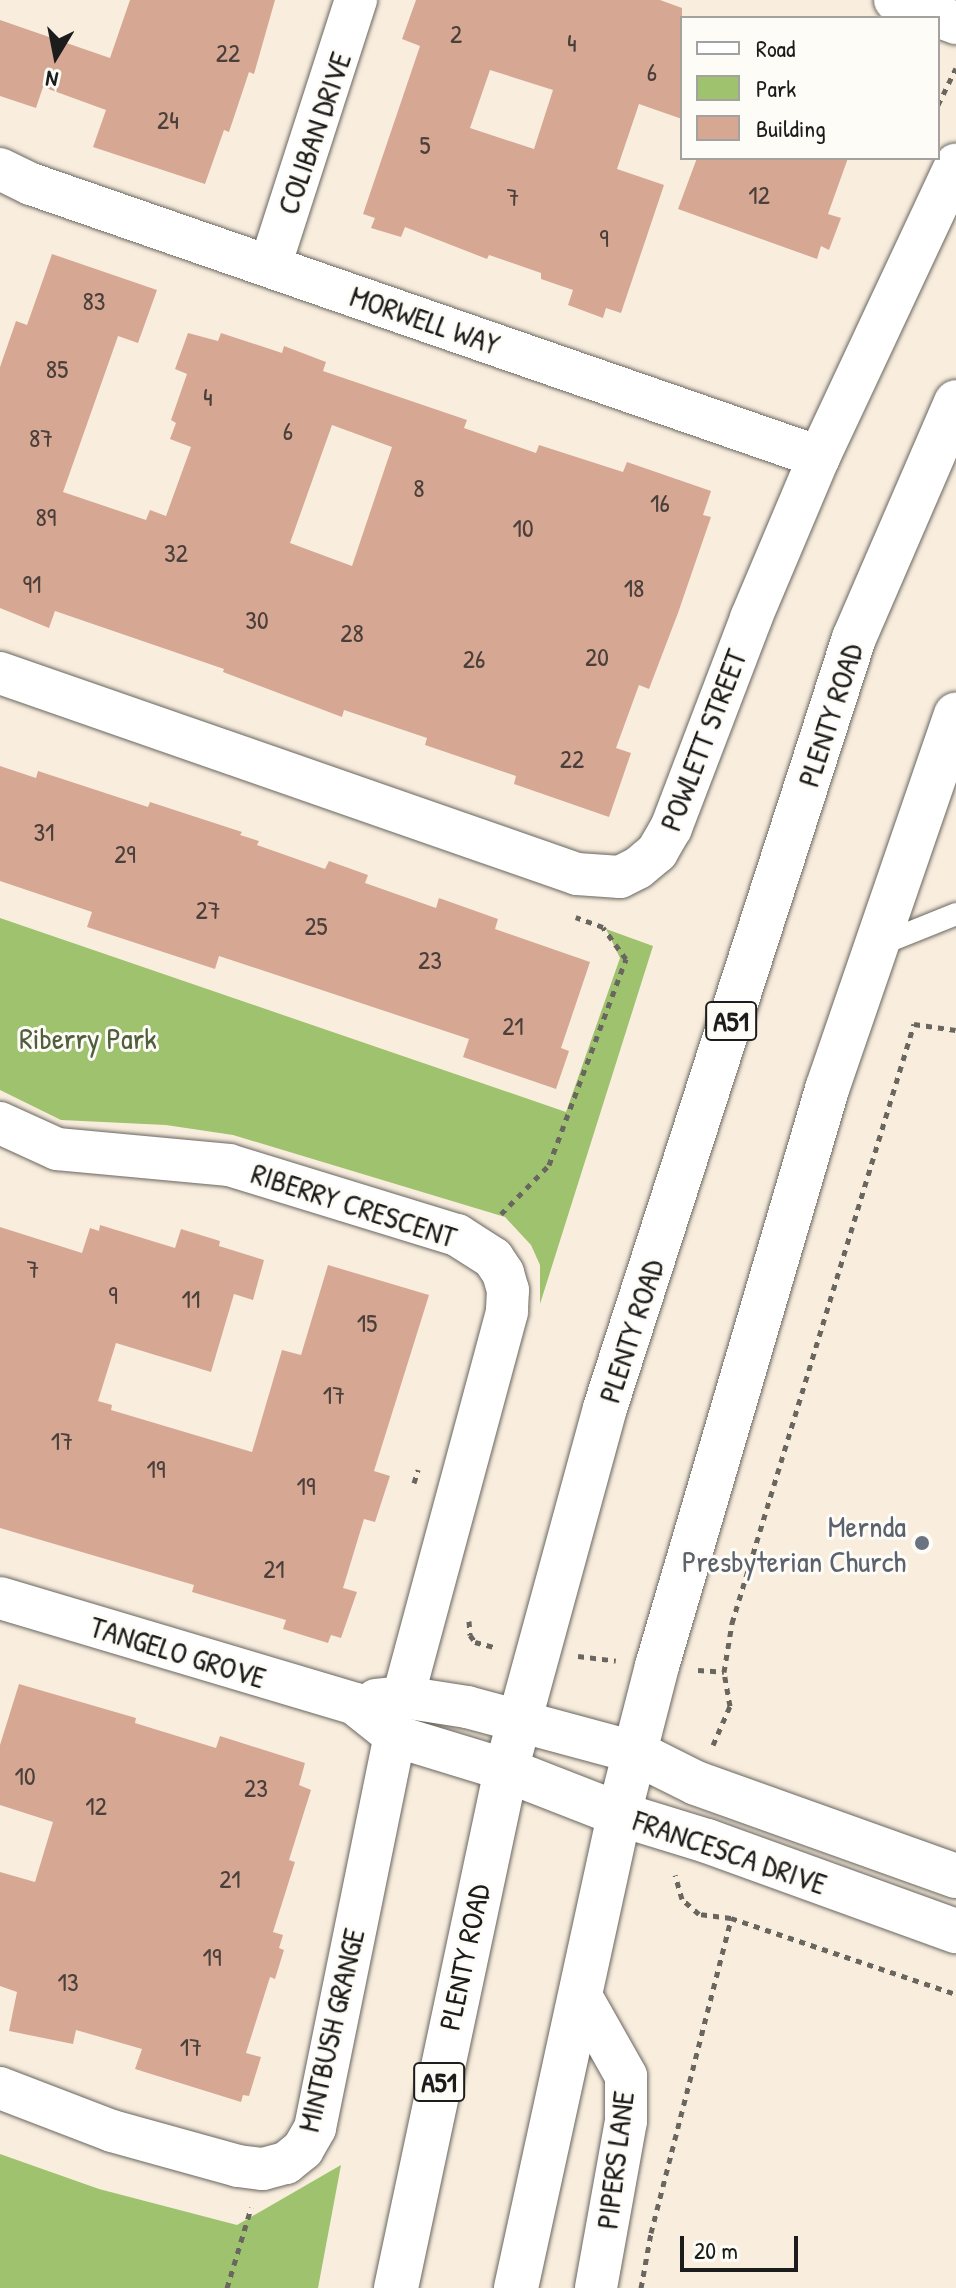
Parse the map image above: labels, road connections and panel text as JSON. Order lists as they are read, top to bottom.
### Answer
{
  "streets": {
    "main road": ["PLENTY ROAD", "A51", "FRANCESCA DRIVE"],
    "street": [
      "COLIBAN DRIVE",
      "MORWELL WAY",
      "POWLETT STREET",
      "RIBERRY CRESCENT",
      "TANGELO GROVE",
      "MINTBUSH GRANGE",
      "PIPERS LANE"
    ]
  },
  "crossings": [
    ["COLIBAN DRIVE", "MORWELL WAY"],
    ["MORWELL WAY", "POWLETT STREET"],
    ["PLENTY ROAD", "TANGELO GROVE"],
    ["PLENTY ROAD", "FRANCESCA DRIVE"],
    ["RIBERRY CRESCENT", "TANGELO GROVE"],
    ["RIBERRY CRESCENT", "MINTBUSH GRANGE"],
    ["TANGELO GROVE", "FRANCESCA DRIVE"],
    ["TANGELO GROVE", "MINTBUSH GRANGE"]
  ],
  "parks": ["Riberry Park"],
  "places": ["Mernda Presbyterian Church"],
  "house_numbers": [
    "2",
    "4",
    "22",
    "6",
    "24",
    "5",
    "12",
    "7",
    "9",
    "83",
    "85",
    "4",
    "6",
    "87",
    "8",
    "16",
    "89",
    "10",
    "32",
    "91",
    "18",
    "30",
    "28",
    "20",
    "26",
    "22",
    "31",
    "29",
    "27",
    "25",
    "23",
    "21",
    "7",
    "9",
    "11",
    "15",
    "17",
    "17",
    "19",
    "19",
    "21",
    "10",
    "23",
    "12",
    "21",
    "19",
    "13",
    "17"
  ],
  "legend": ["Road", "Park", "Building"],
  "scale_bar": "20 m",
  "north": "bottom"
}
